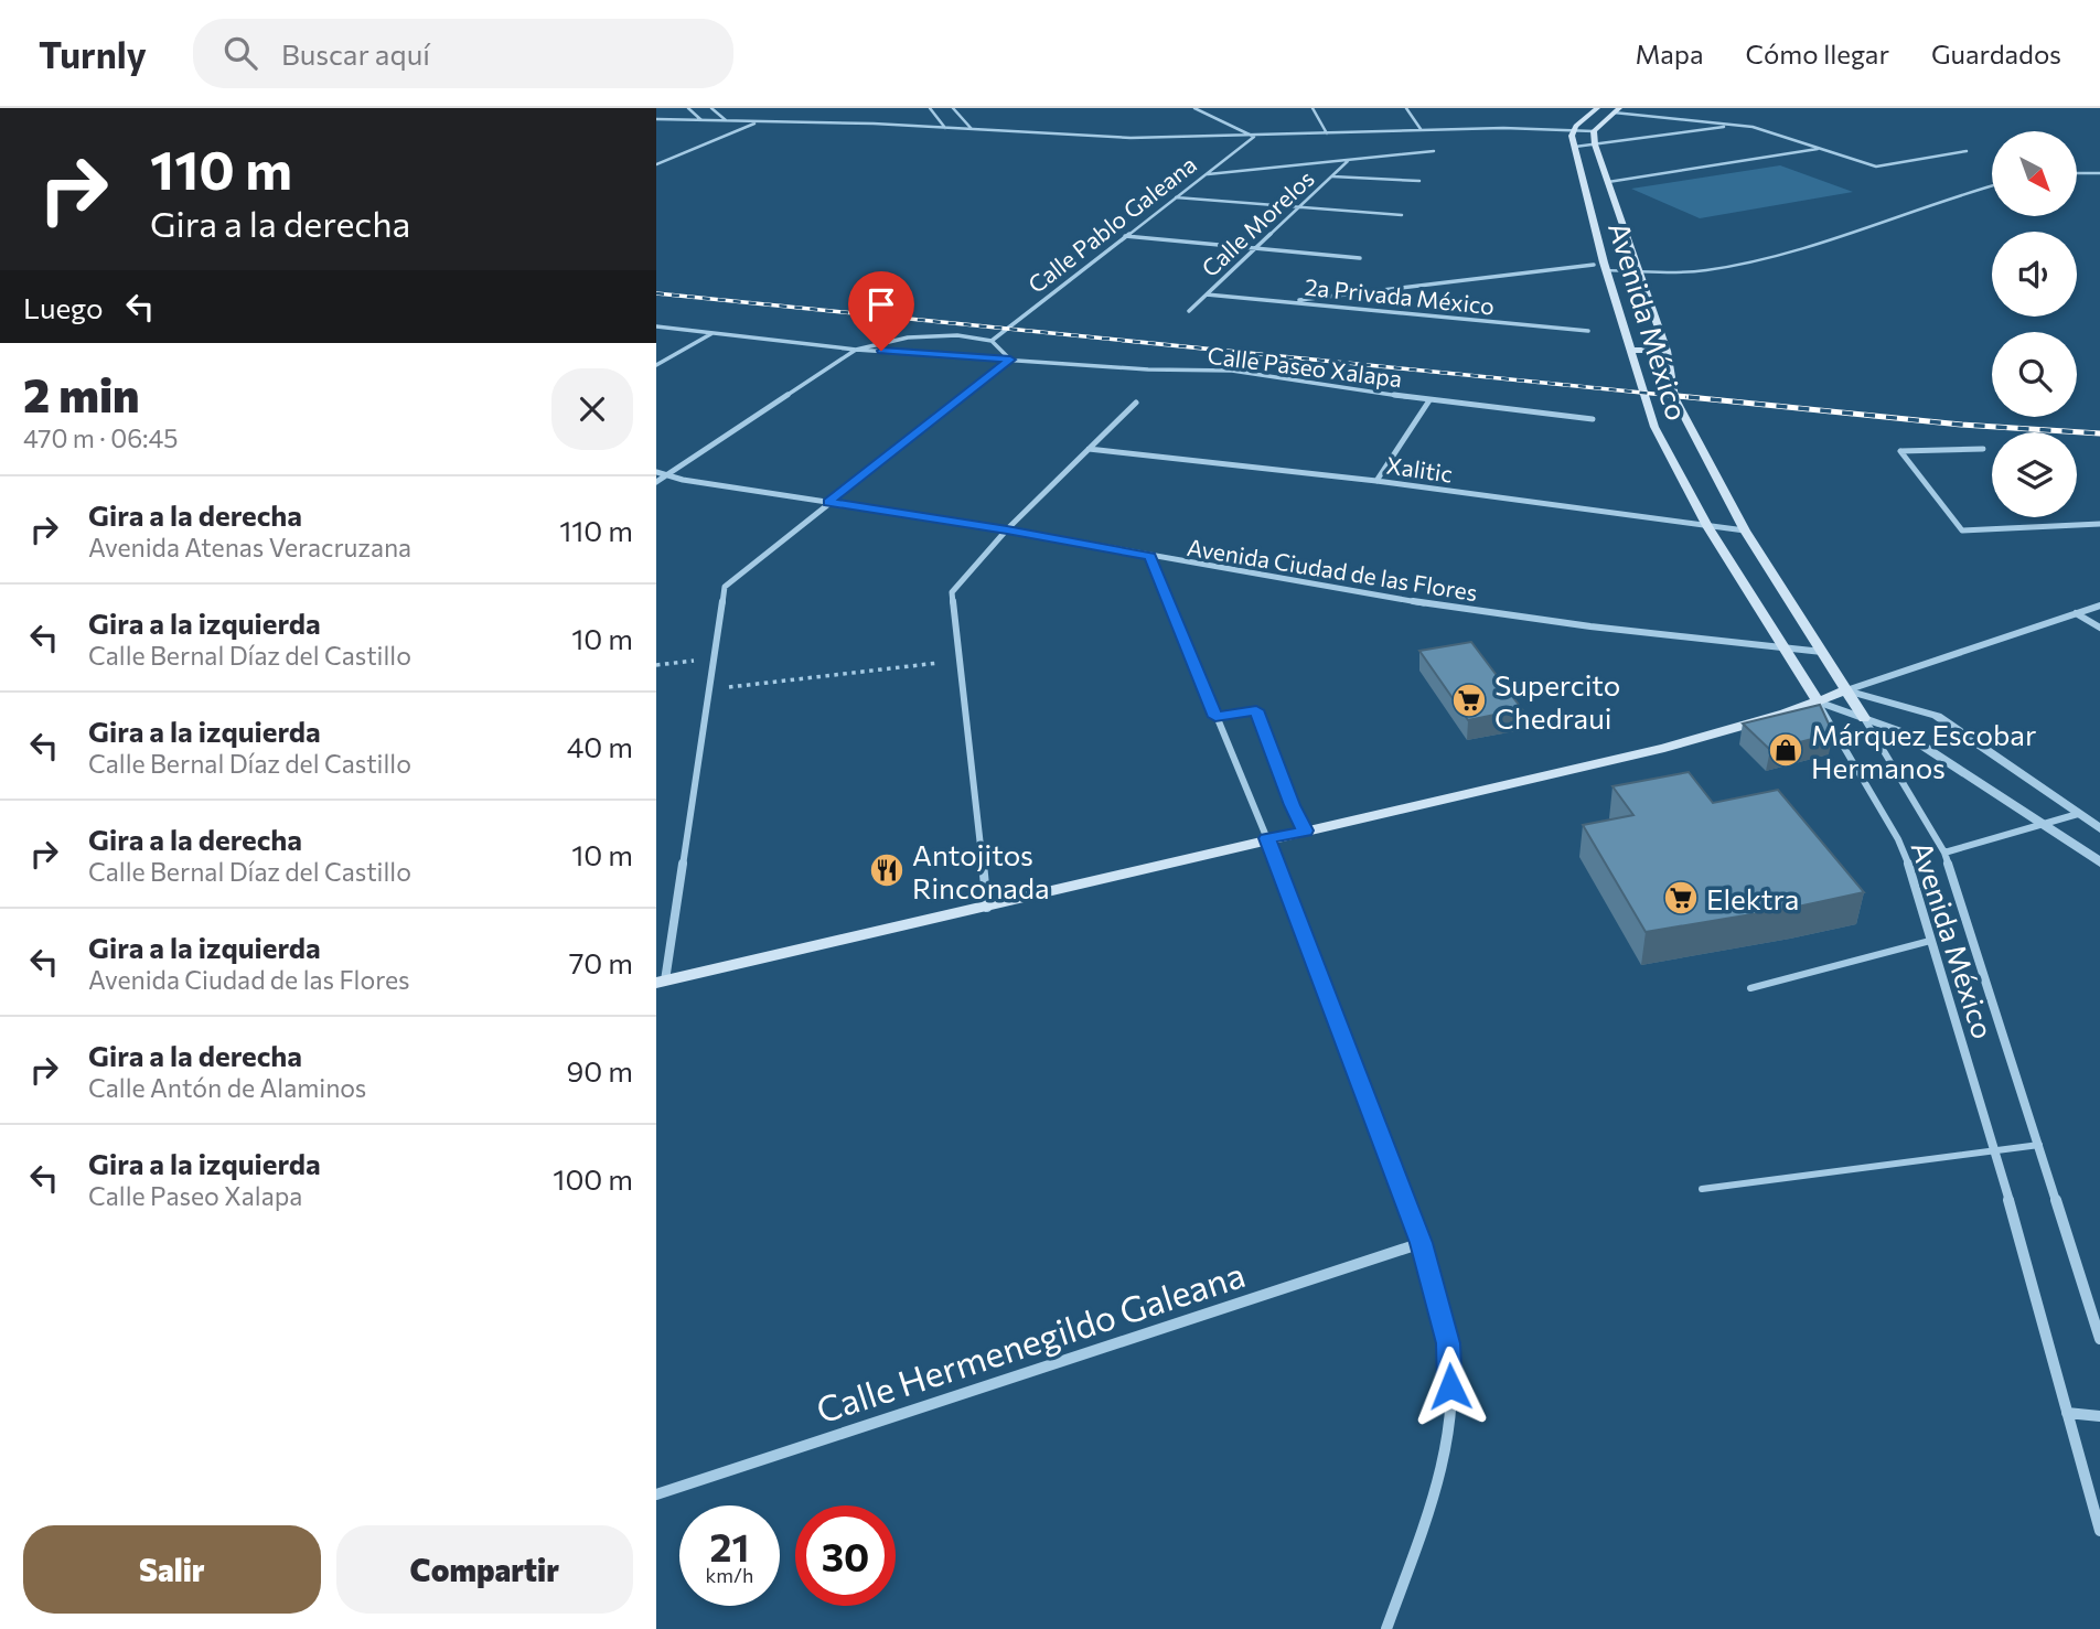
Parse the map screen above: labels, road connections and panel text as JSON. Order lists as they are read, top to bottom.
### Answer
{
  "streets": {
    "main road": ["Avenida México"],
    "street": [
      "Calle Morelos",
      "Calle Pablo Galeana",
      "2a Privada México",
      "Calle Paseo Xalapa",
      "Xalitic",
      "Avenida Ciudad de las Flores",
      "Calle Hermenegildo Galeana"
    ]
  },
  "crossings": [
    ["Calle Morelos", "2a Privada México"],
    ["Calle Pablo Galeana", "Calle Paseo Xalapa"],
    ["Avenida México", "Xalitic"],
    ["Avenida México", "Avenida Ciudad de las Flores"]
  ],
  "places": {
    "supermarket": ["Supercito Chedraui", "Elektra"],
    "shop": ["Márquez Escobar Hermanos"],
    "restaurant": ["Antojitos Rinconada"]
  },
  "north": "bottom right",
  "page": {
    "header": "Turnly",
    "search": "Buscar aquí",
    "nav": ["Mapa", "Cómo llegar", "Guardados"],
    "turn": ["110 m", "Gira a la derecha"],
    "then": "Luego",
    "heading": ["2 min", "470 m · 06:45"],
    "list": [
      {
        "name": "Gira a la derecha",
        "note": "Avenida Atenas Veracruzana",
        "value": "110 m"
      },
      {
        "name": "Gira a la izquierda",
        "note": "Calle Bernal Díaz del Castillo",
        "value": "10 m"
      },
      {
        "name": "Gira a la izquierda",
        "note": "Calle Bernal Díaz del Castillo",
        "value": "40 m"
      },
      {
        "name": "Gira a la derecha",
        "note": "Calle Bernal Díaz del Castillo",
        "value": "10 m"
      },
      {
        "name": "Gira a la izquierda",
        "note": "Avenida Ciudad de las Flores",
        "value": "70 m"
      },
      {
        "name": "Gira a la derecha",
        "note": "Calle Antón de Alaminos",
        "value": "90 m"
      },
      {
        "name": "Gira a la izquierda",
        "note": "Calle Paseo Xalapa",
        "value": "100 m"
      }
    ],
    "speed": "21 km/h",
    "limit": "30",
    "buttons": ["Salir", "Compartir"]
  }
}
